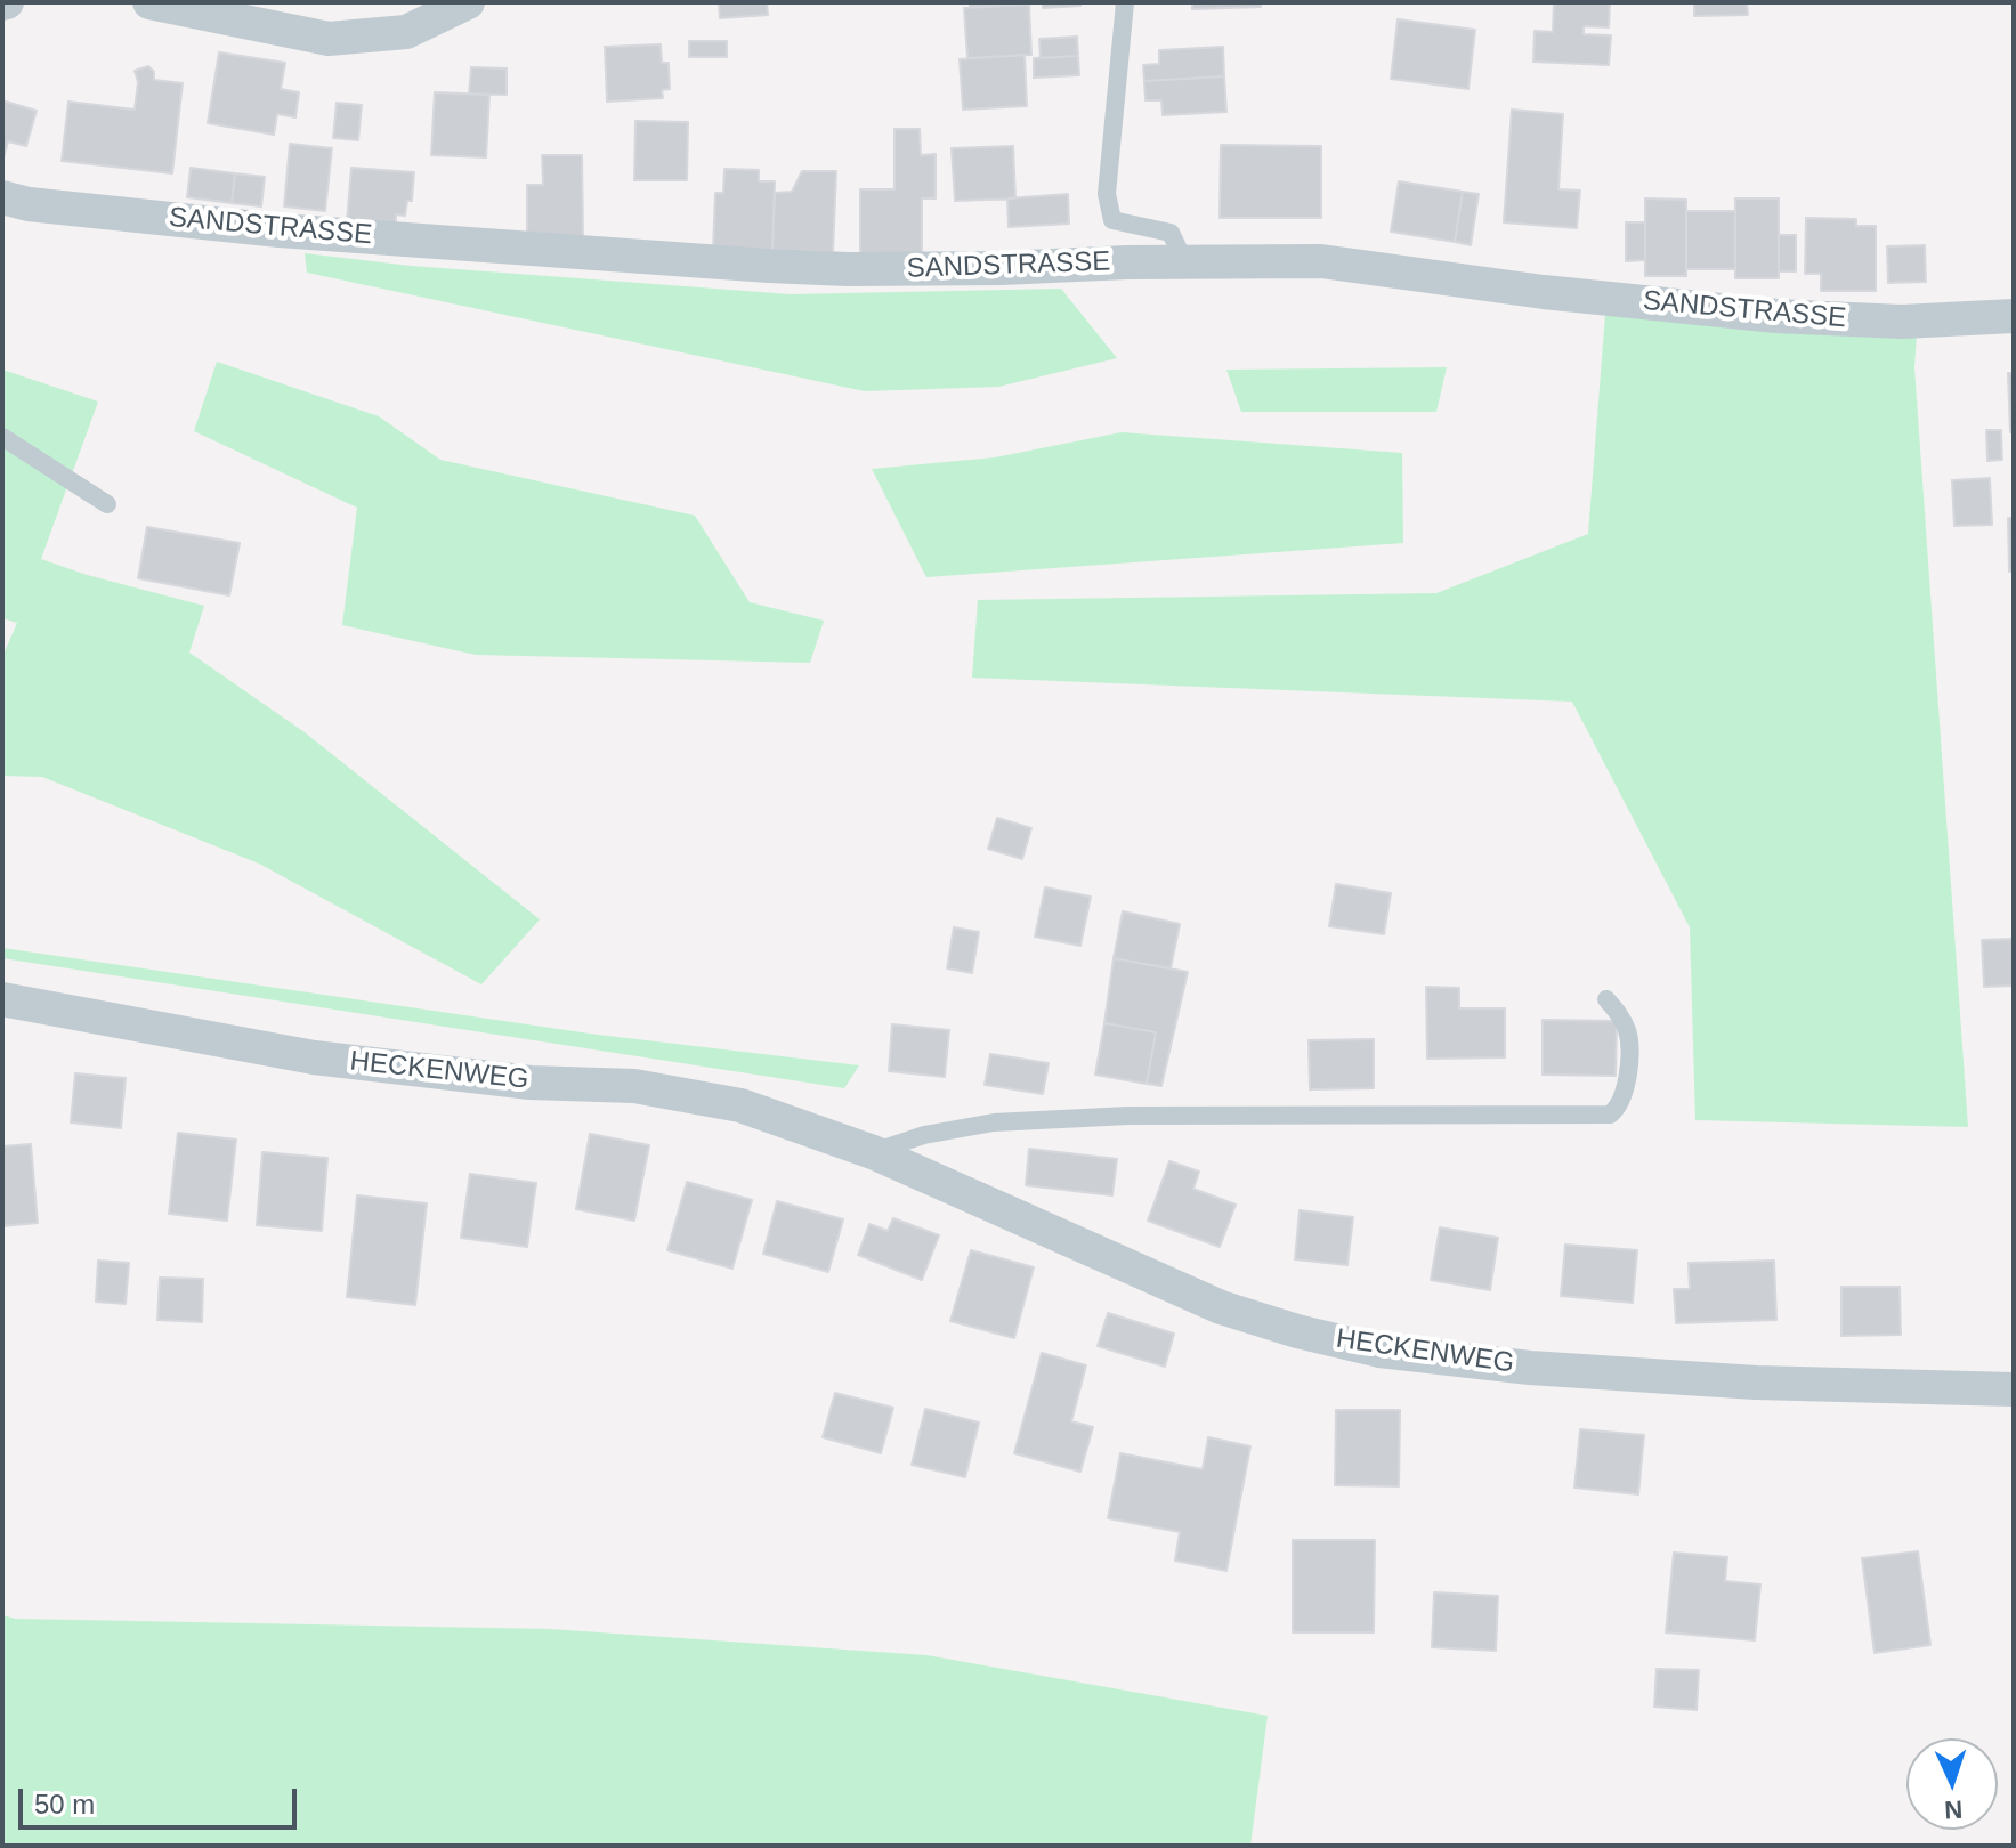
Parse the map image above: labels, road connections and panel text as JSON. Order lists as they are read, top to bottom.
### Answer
{
  "streets": {
    "street": ["SANDSTRASSE", "HECKENWEG"]
  },
  "scale_bar": "50 m",
  "north": "bottom"
}
